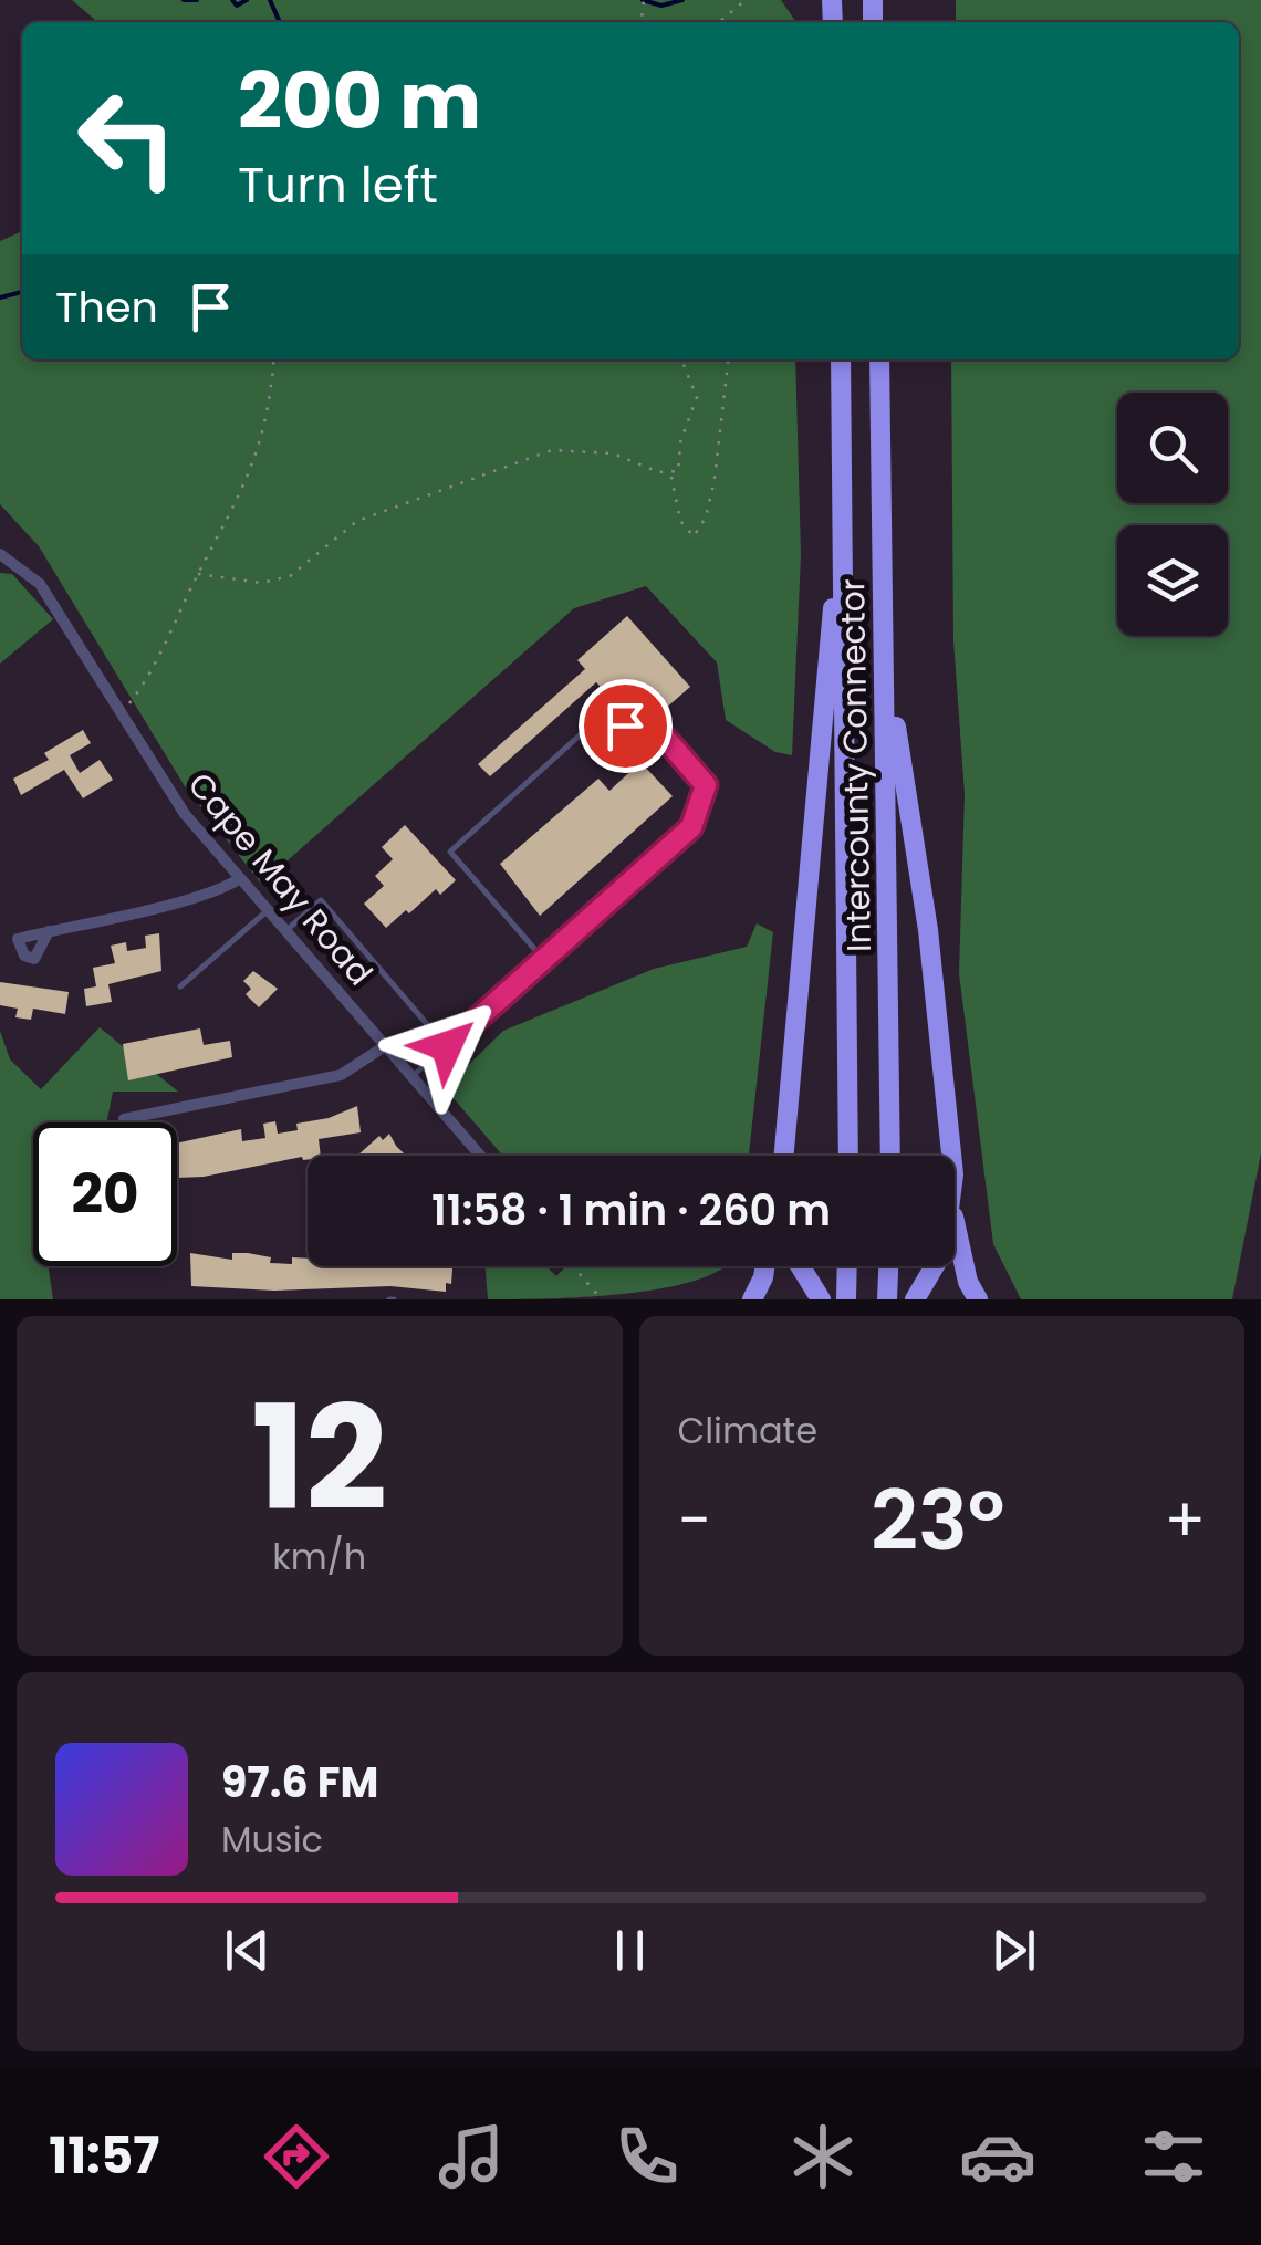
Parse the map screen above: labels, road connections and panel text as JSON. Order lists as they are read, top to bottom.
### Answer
{
  "streets": {
    "highway": ["Intercounty Connector"],
    "street": ["Cape May Road"]
  },
  "page": {
    "turn": ["200 m", "Turn left"],
    "then": "Then",
    "limit": "20",
    "trip": "11:58 · 1 min · 260 m",
    "tile": [
      ["12", "km/h"],
      "Climate"
    ],
    "heat": ["−", "23°", "+"],
    "song": ["97.6 FM", "Music"],
    "tabs": "11:57"
  }
}
